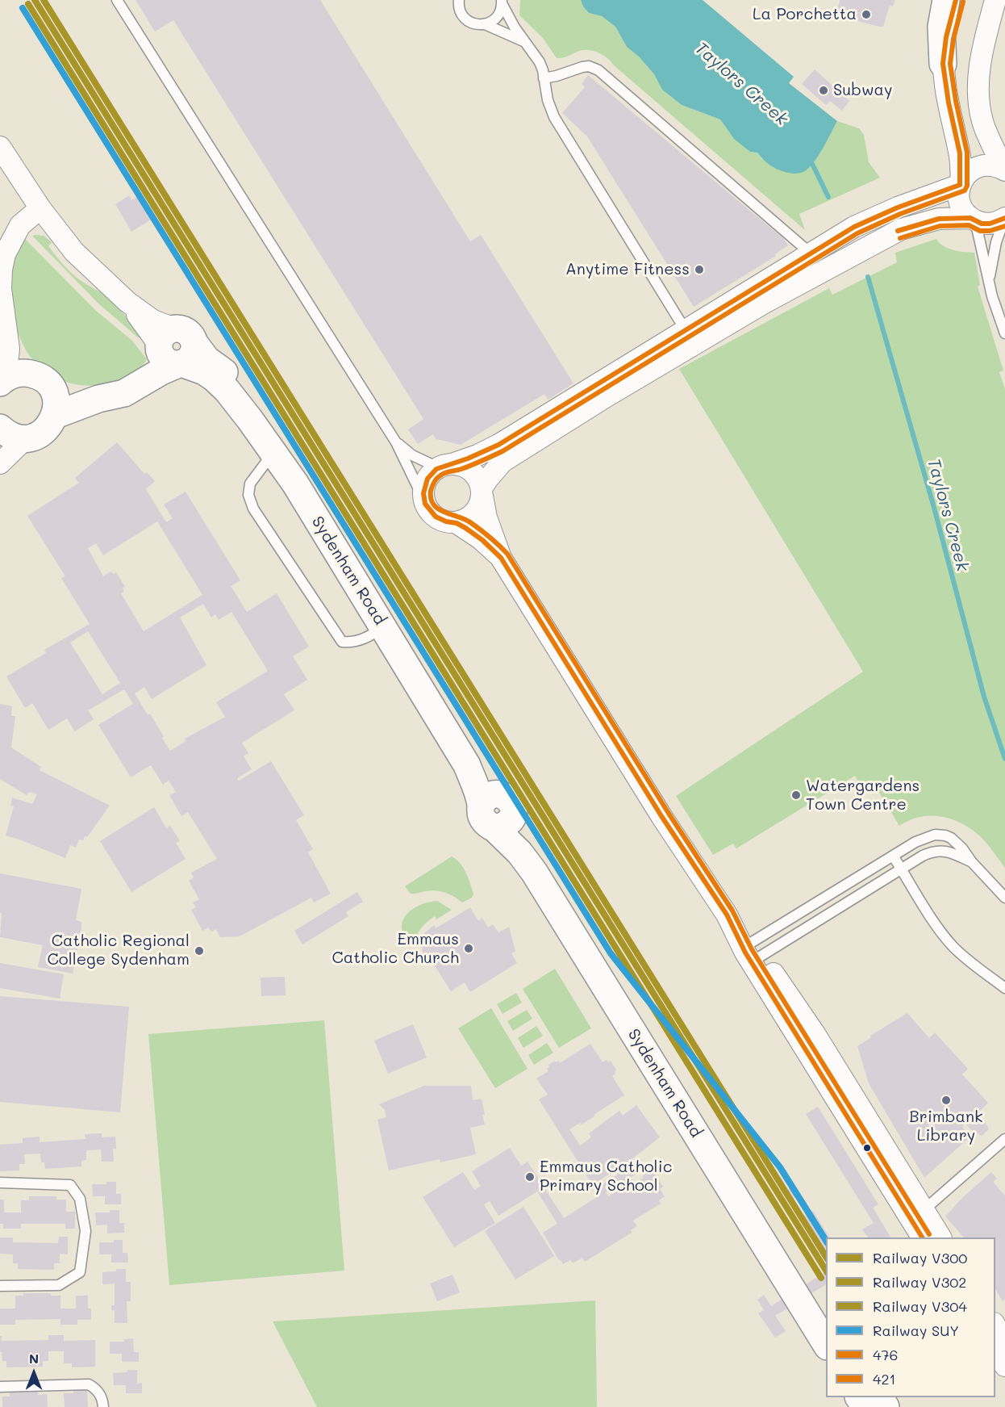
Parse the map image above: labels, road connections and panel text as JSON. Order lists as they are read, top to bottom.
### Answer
{
  "streets": {
    "main road": ["Sydenham Road"]
  },
  "water": ["Taylors Creek"],
  "places": [
    "La Porchetta",
    "Subway",
    "Anytime Fitness",
    "Watergardens Town Centre",
    "Emmaus Catholic Church",
    "Catholic Regional College Sydenham",
    "Brimbank Library",
    "Emmaus Catholic Primary School"
  ],
  "lines": [
    "rail line V300",
    "rail line V304",
    "transit line 476",
    "transit line 421",
    "rail line V302",
    "rail line SUY"
  ],
  "legend": [
    "Railway V300",
    "Railway V302",
    "Railway V304",
    "Railway SUY",
    "476",
    "421"
  ],
  "north": "top"
}
